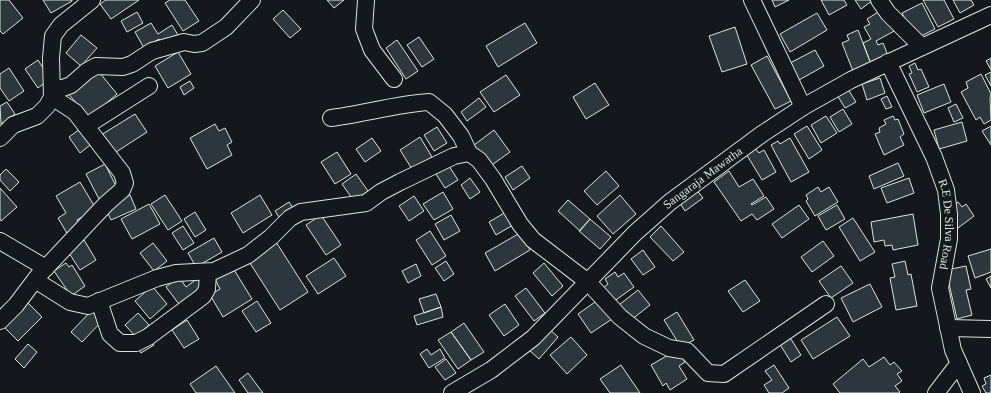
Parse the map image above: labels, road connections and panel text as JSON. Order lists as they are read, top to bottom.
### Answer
{
  "streets": {
    "street": ["Sangaraja Mawatha", "R.E De Silva Road"]
  },
  "crossings": [
    ["Sangaraja Mawatha", "R.E De Silva Road"]
  ]
}
